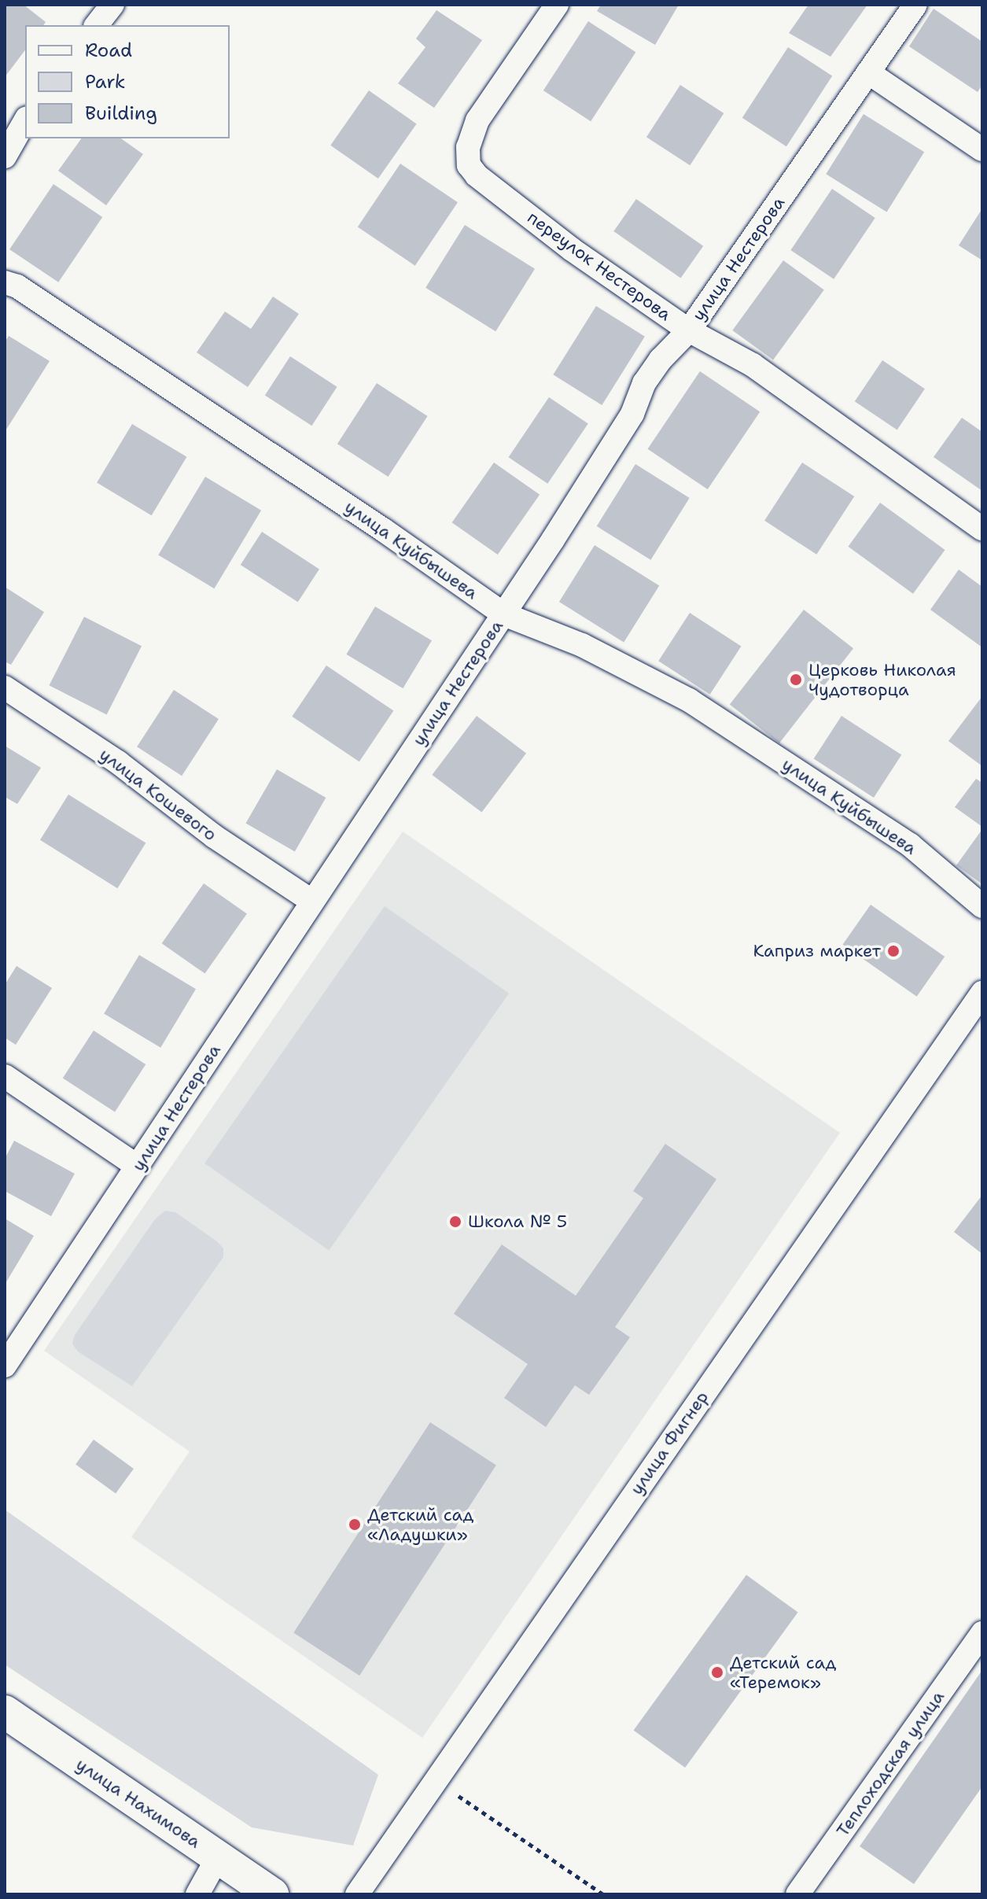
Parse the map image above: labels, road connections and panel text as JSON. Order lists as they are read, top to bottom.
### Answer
{
  "streets": {
    "main road": ["улица Нахимова"],
    "street": [
      "улица Нестерова",
      "переулок Нестерова",
      "улица Куйбышева",
      "улица Кошевого",
      "улица Фигнер",
      "Теплоходская улица"
    ]
  },
  "crossings": [
    ["улица Нестерова", "переулок Нестерова"],
    ["улица Нестерова", "улица Куйбышева"],
    ["улица Нестерова", "улица Кошевого"]
  ],
  "places": [
    "Церковь Николая Чудотворца",
    "Каприз маркет",
    "Школа № 5",
    "Детский сад «Ладушки»",
    "Детский сад «Теремок»"
  ],
  "legend": ["Road", "Park", "Building"]
}
